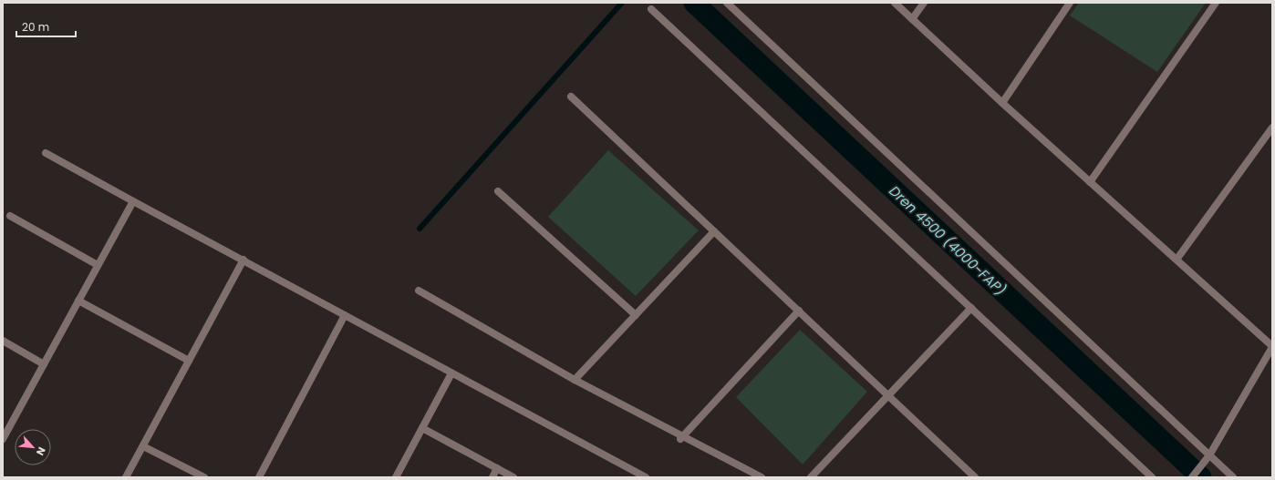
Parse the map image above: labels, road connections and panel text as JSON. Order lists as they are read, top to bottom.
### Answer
{
  "water": ["Dren 4500 (4000-FAP)"],
  "scale_bar": "20 m",
  "north": "bottom right"
}
